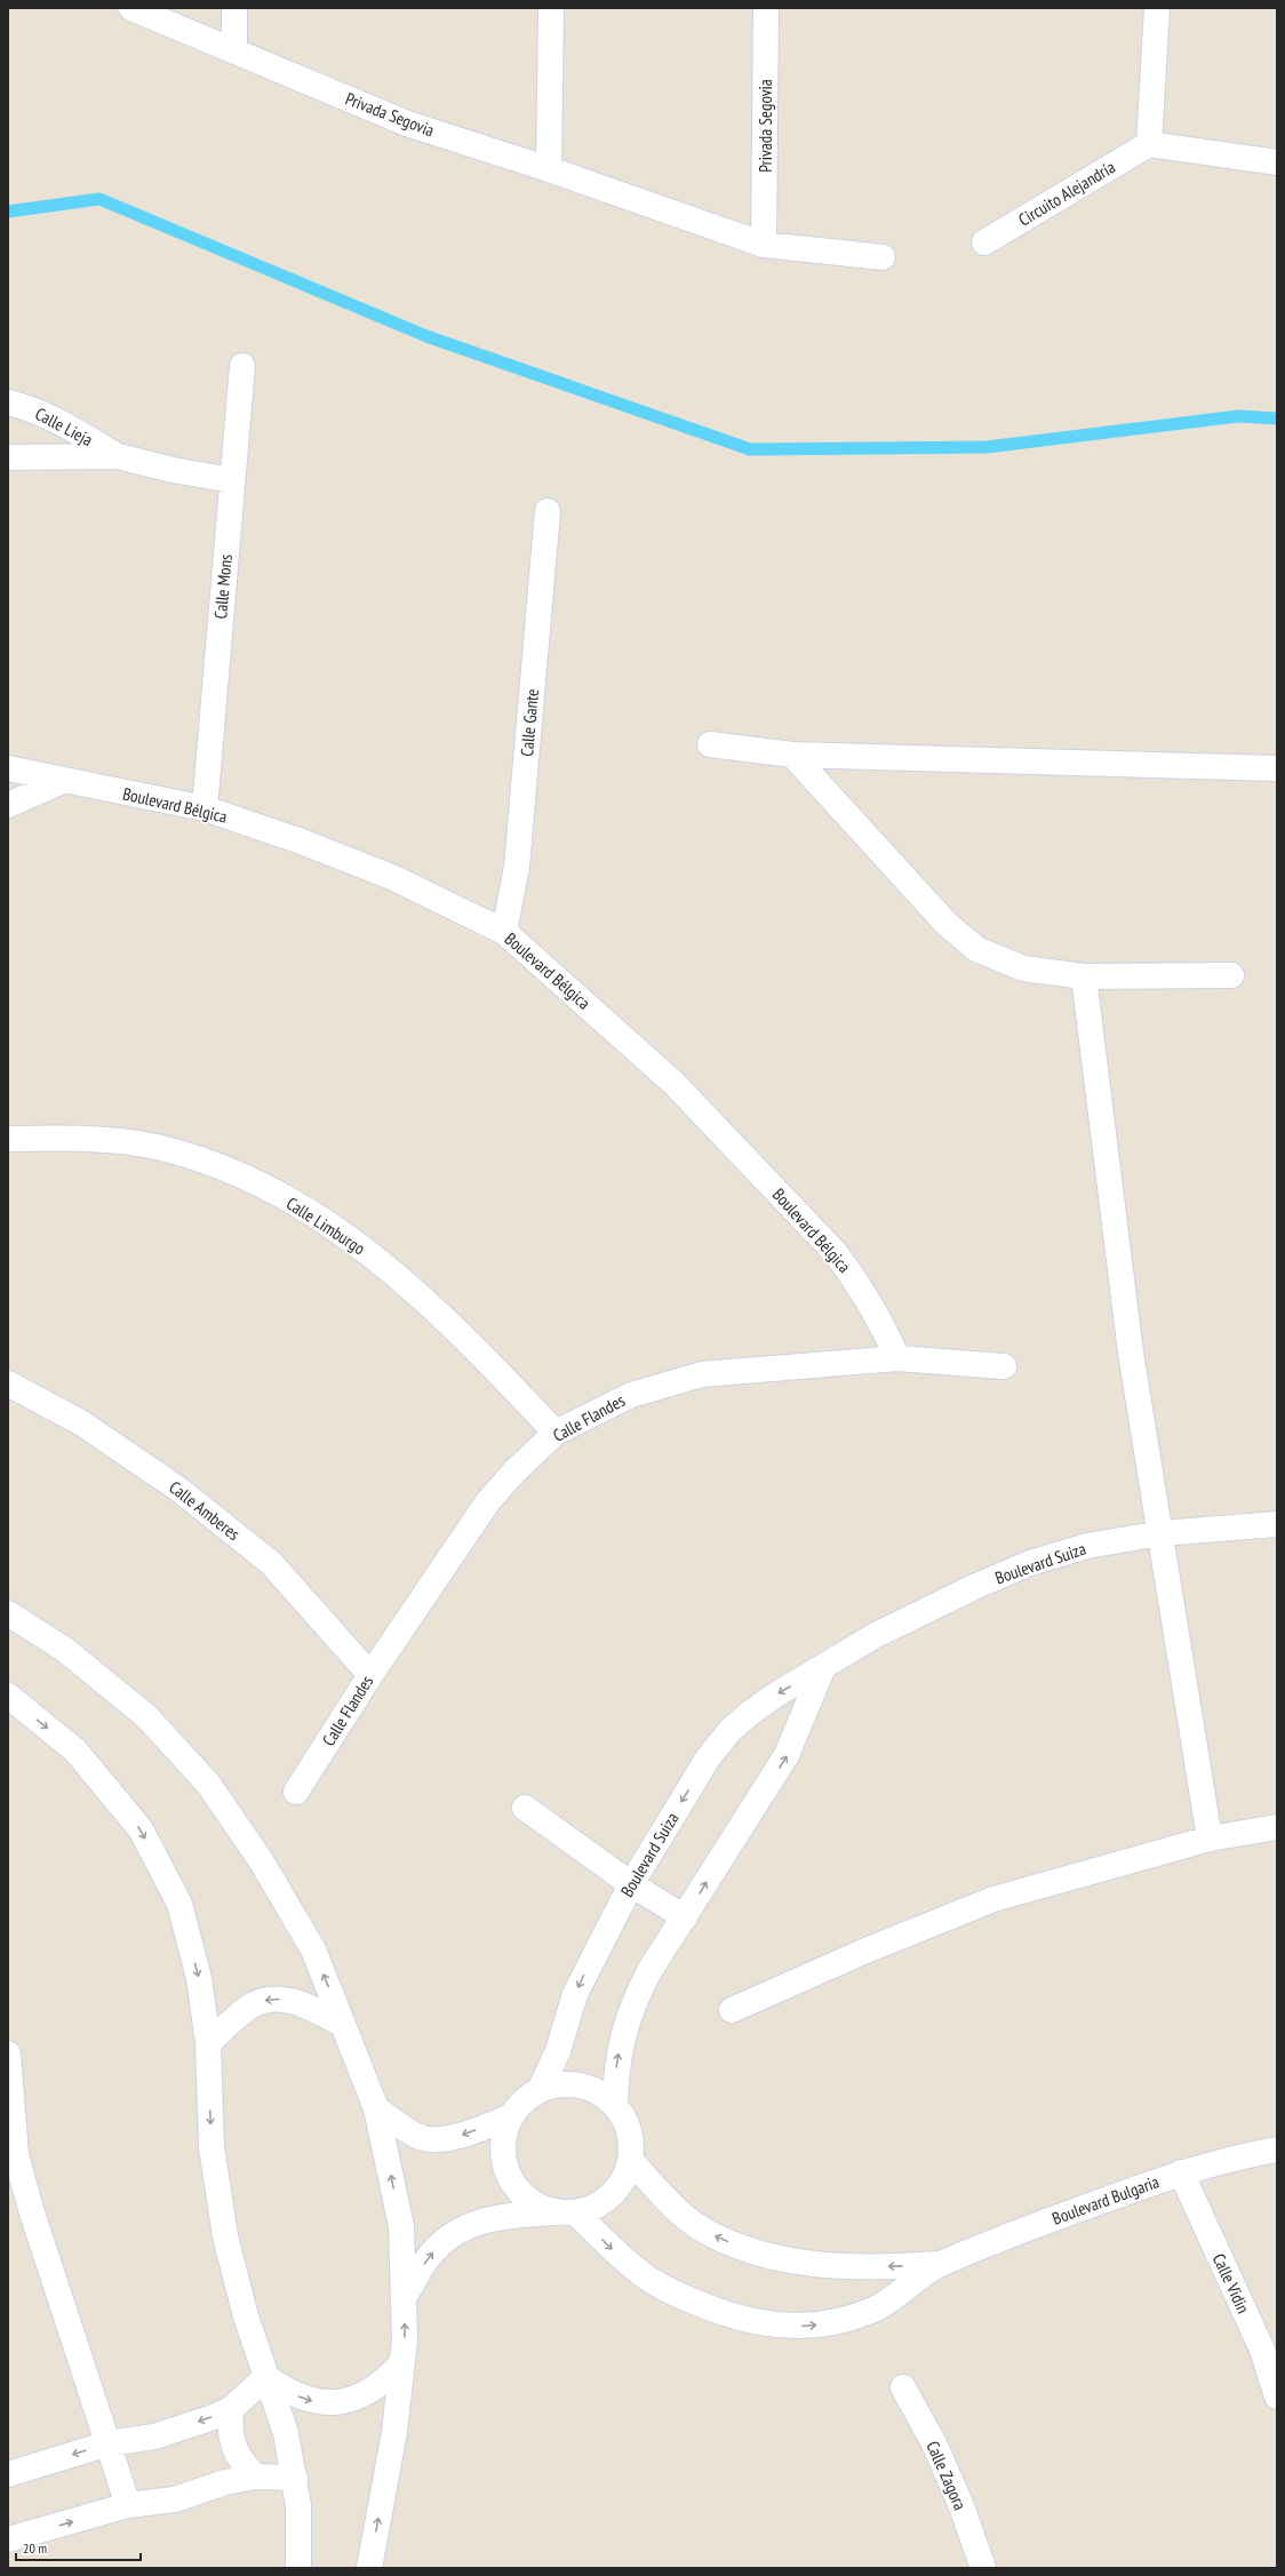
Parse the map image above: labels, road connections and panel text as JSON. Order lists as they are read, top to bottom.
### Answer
{
  "streets": {
    "street": [
      "Privada Segovia",
      "Circuito Alejandría",
      "Calle Lieja",
      "Calle Mons",
      "Calle Gante",
      "Boulevard Bélgica",
      "Calle Limburgo",
      "Calle Flandes",
      "Calle Amberes",
      "Boulevard Suiza",
      "Boulevard Bulgaria",
      "Calle Vidin",
      "Calle Zagora"
    ]
  },
  "crossings": [
    ["Calle Lieja", "Calle Mons"],
    ["Calle Mons", "Boulevard Bélgica"],
    ["Calle Gante", "Boulevard Bélgica"],
    ["Boulevard Bélgica", "Calle Flandes"],
    ["Calle Limburgo", "Calle Flandes"],
    ["Calle Flandes", "Calle Amberes"],
    ["Boulevard Suiza", "Boulevard Bulgaria"],
    ["Boulevard Bulgaria", "Calle Vidin"]
  ],
  "scale_bar": "20 m"
}
